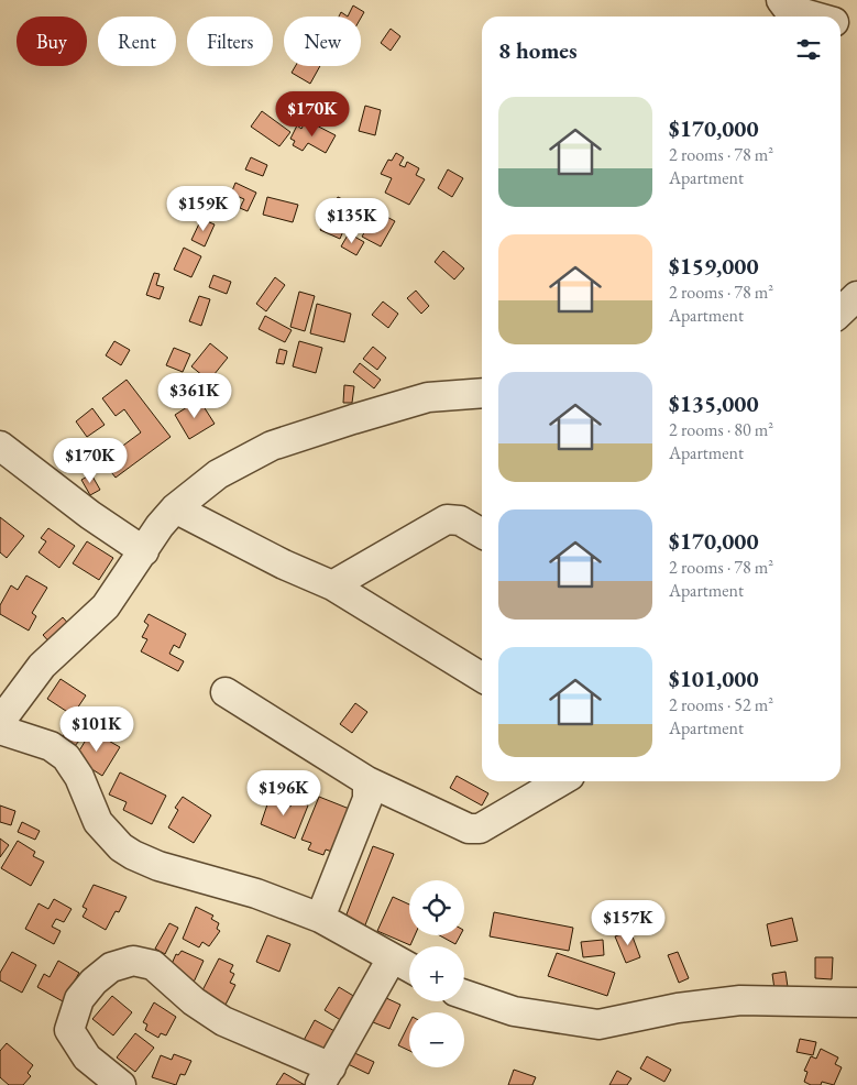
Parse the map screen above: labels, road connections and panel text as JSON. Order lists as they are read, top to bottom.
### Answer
{
  "page": {
    "chip": [
      "Buy",
      "Rent",
      "Filters",
      "New"
    ],
    "heading": "8 homes",
    "list": [
      {
        "name": "$170,000",
        "note": "2 rooms · 78 m² · Apartment"
      },
      {
        "name": "$159,000",
        "note": "2 rooms · 78 m² · Apartment"
      },
      {
        "name": "$135,000",
        "note": "2 rooms · 80 m² · Apartment"
      },
      {
        "name": "$170,000",
        "note": "2 rooms · 78 m² · Apartment"
      },
      {
        "name": "$101,000",
        "note": "2 rooms · 52 m² · Apartment"
      }
    ],
    "price": [
      "$170K",
      "$159K",
      "$135K",
      "$361K",
      "$170K",
      "$101K",
      "$196K",
      "$157K"
    ],
    "map_buttons": ["+", "−"]
  }
}
